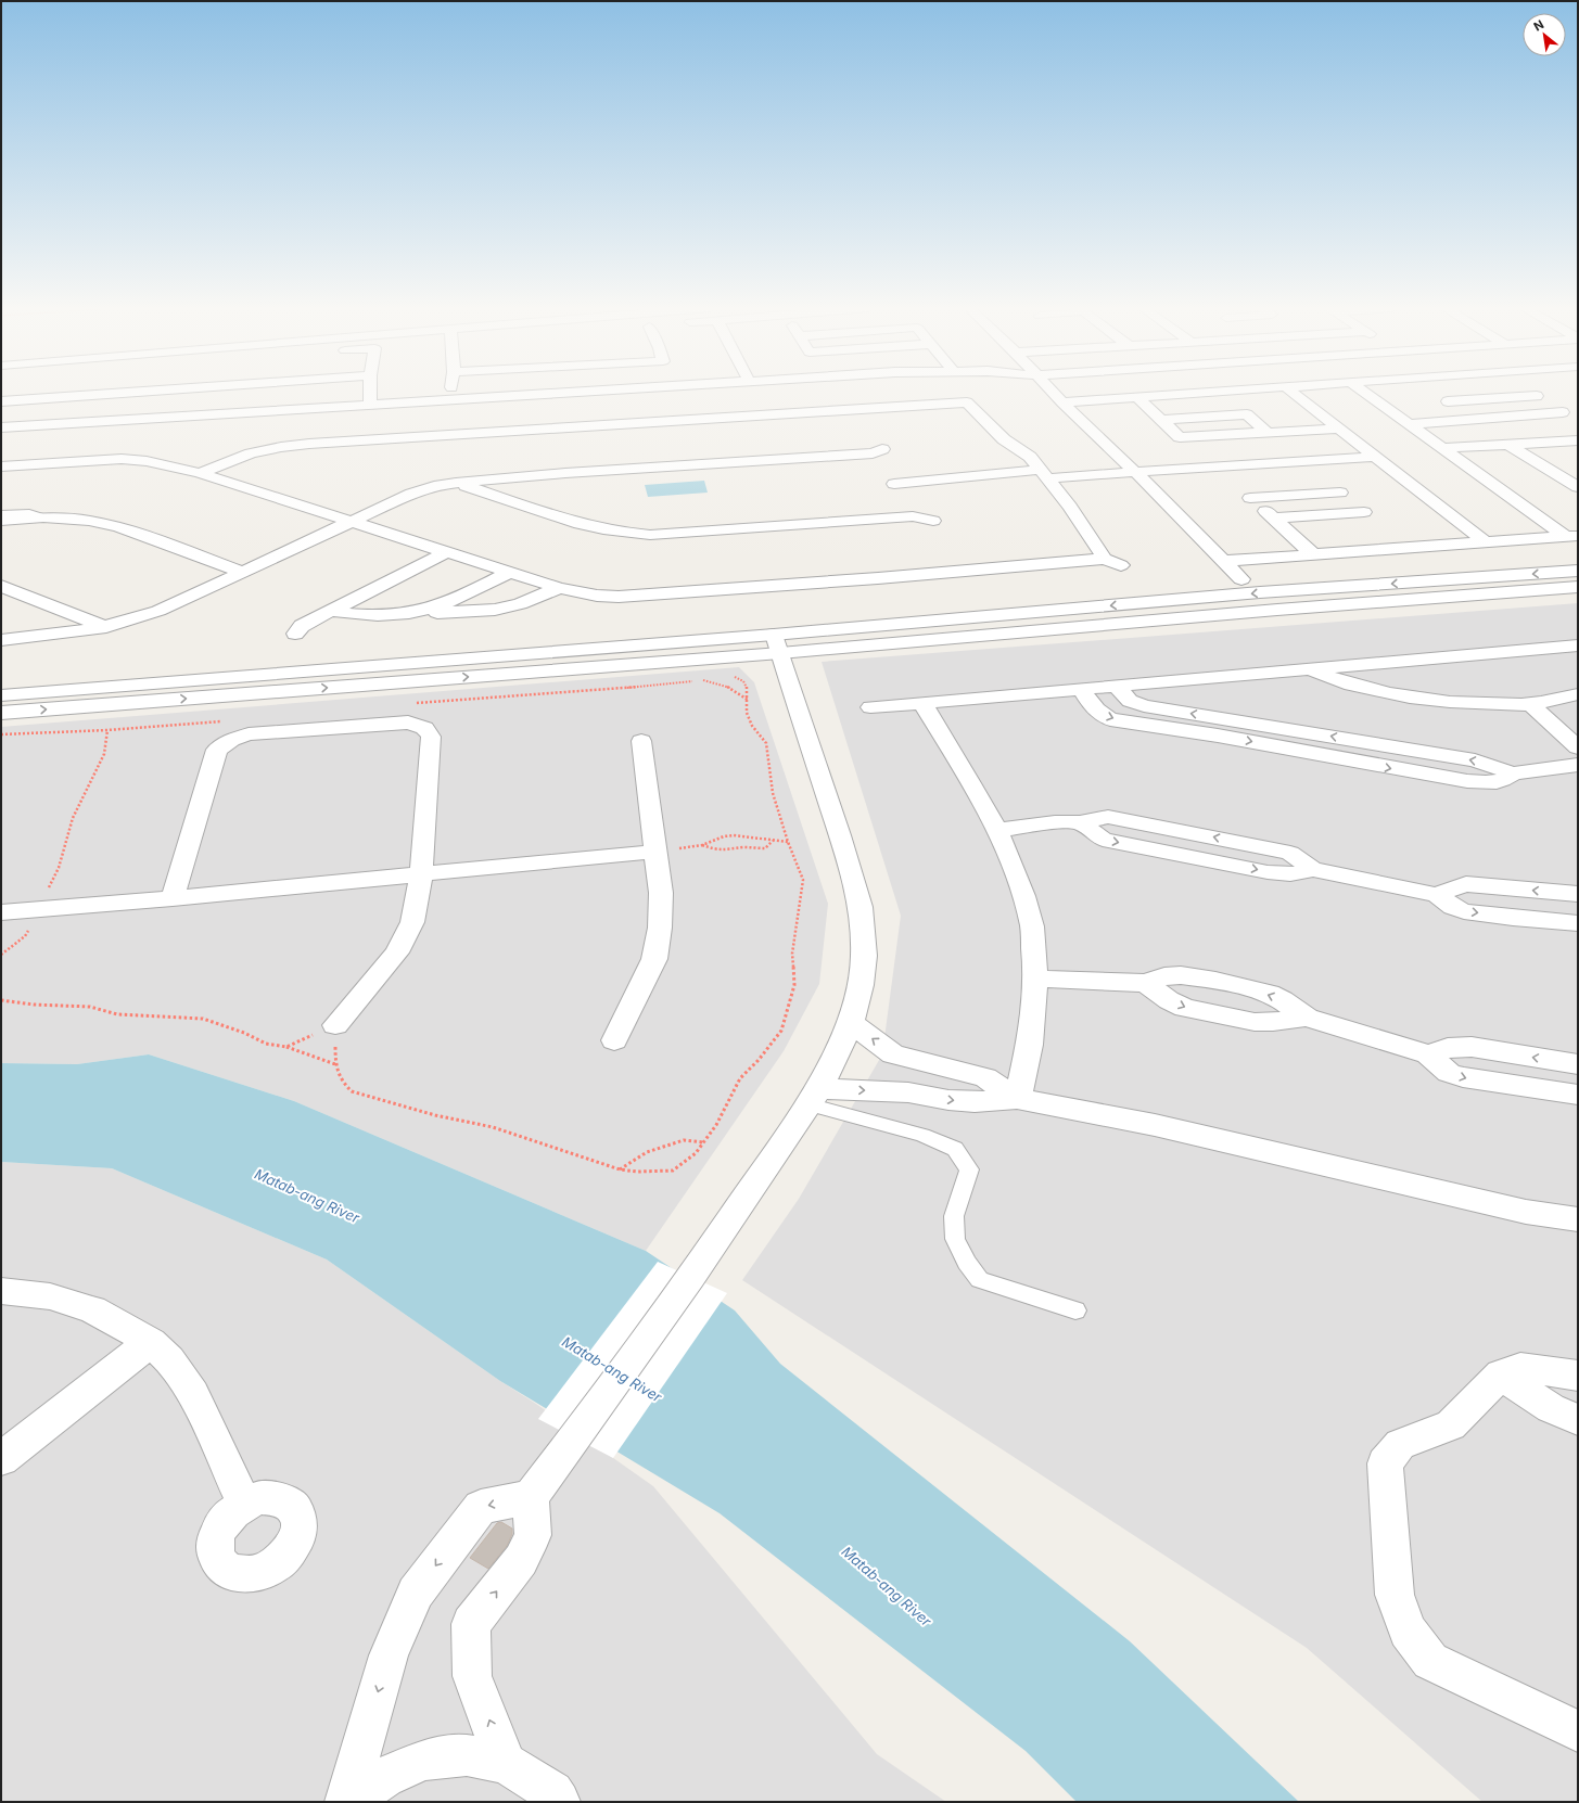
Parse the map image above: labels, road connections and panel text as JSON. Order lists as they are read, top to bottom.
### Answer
{
  "water": ["Matab-ang River"],
  "north": "top left"
}
